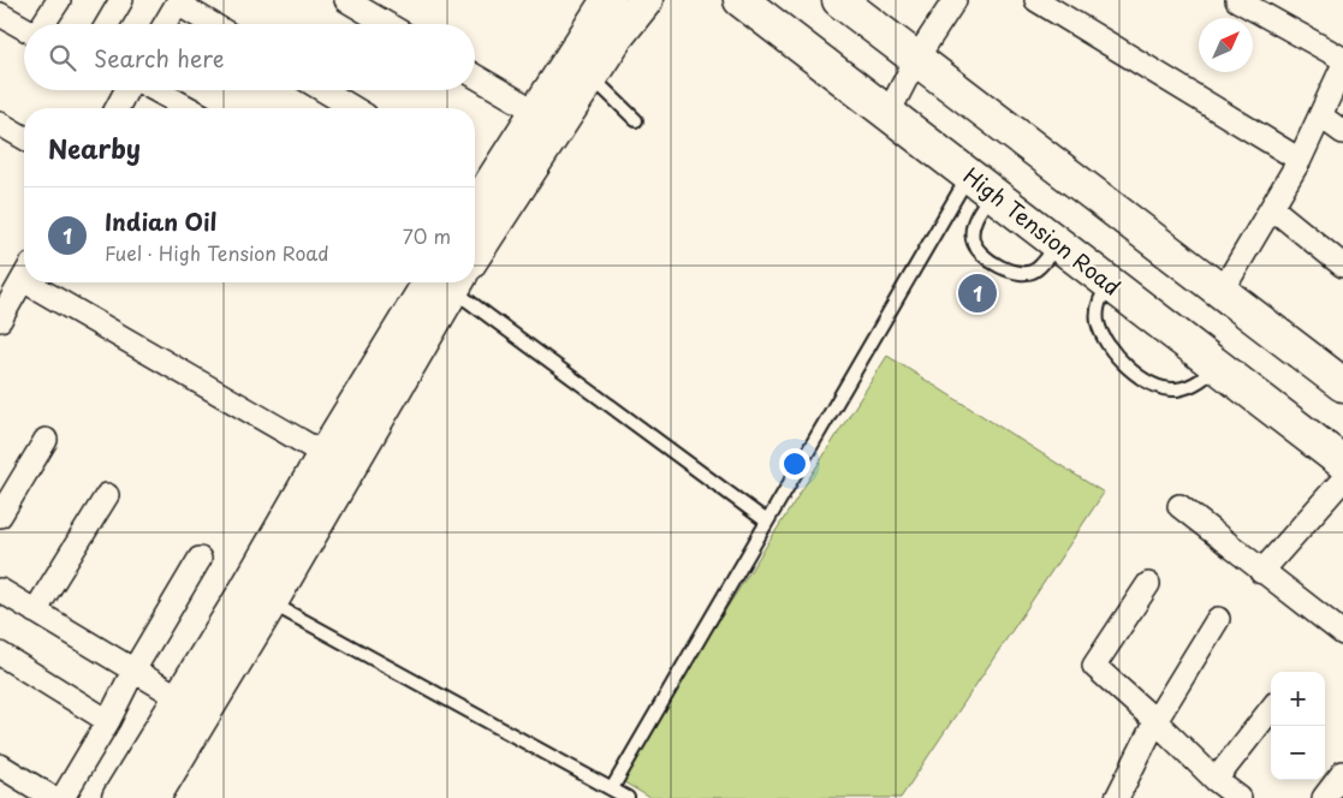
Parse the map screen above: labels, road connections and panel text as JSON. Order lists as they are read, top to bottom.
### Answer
{
  "streets": {
    "street": ["High Tension Road"]
  },
  "north": "top right",
  "page": {
    "search": "Search here",
    "heading": "Nearby",
    "list": [
      {
        "mark": "1",
        "name": "Indian Oil",
        "note": "Fuel · High Tension Road",
        "value": "70 m"
      }
    ],
    "pins": "1",
    "map_buttons": ["+", "−"]
  }
}
